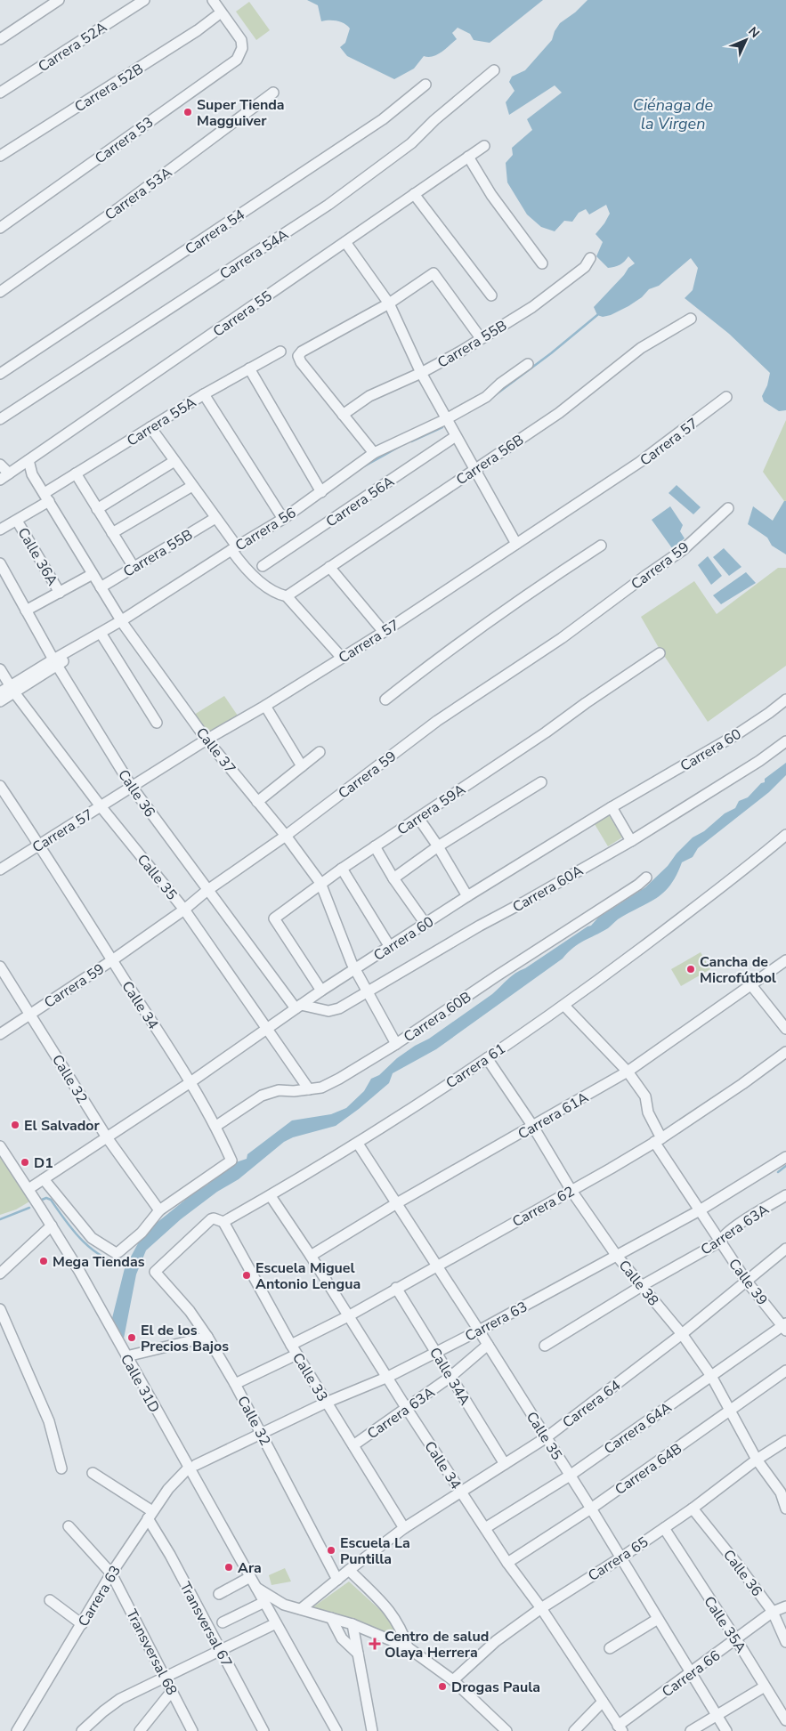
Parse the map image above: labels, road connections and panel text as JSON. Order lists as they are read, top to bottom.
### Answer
{
  "streets": {
    "street": [
      "Carrera 52A",
      "Carrera 52B",
      "Carrera 53",
      "Carrera 53A",
      "Carrera 54",
      "Carrera 54A",
      "Carrera 55",
      "Carrera 55B",
      "Carrera 55A",
      "Carrera 57",
      "Carrera 56B",
      "Carrera 56A",
      "Carrera 56",
      "Calle 36A",
      "Carrera 59",
      "Carrera 60",
      "Calle 37",
      "Calle 36",
      "Carrera 59A",
      "Calle 35",
      "Carrera 60A",
      "Calle 34",
      "Carrera 60B",
      "Carrera 61",
      "Calle 32",
      "Carrera 61A",
      "Carrera 62",
      "Carrera 63A",
      "Calle 39",
      "Calle 38",
      "Carrera 63",
      "Calle 34A",
      "Calle 33",
      "Calle 31D",
      "Carrera 64",
      "Carrera 64A",
      "Carrera 64B",
      "Carrera 65",
      "Transversal 67",
      "Calle 35A",
      "Transversal 68",
      "Carrera 66"
    ]
  },
  "crossings": [
    ["Carrera 52B", "Carrera 53"],
    ["Carrera 55", "Calle 37"],
    ["Carrera 55B", "Calle 37"],
    ["Carrera 55A", "Calle 36A"],
    ["Carrera 55A", "Calle 37"],
    ["Carrera 57", "Calle 37"],
    ["Carrera 57", "Calle 36"],
    ["Carrera 57", "Calle 35"],
    ["Carrera 57", "Calle 34"],
    ["Carrera 56", "Calle 37"],
    ["Carrera 56", "Calle 36"],
    ["Carrera 56", "Calle 35"],
    ["Carrera 59", "Calle 37"],
    ["Carrera 59", "Calle 36"],
    ["Carrera 59", "Calle 35"],
    ["Carrera 59", "Calle 34"],
    ["Carrera 59", "Calle 32"],
    ["Carrera 60", "Calle 37"],
    ["Carrera 60", "Calle 36"],
    ["Carrera 60", "Carrera 59A"],
    ["Carrera 60", "Calle 35"],
    ["Carrera 60", "Carrera 60A"],
    ["Carrera 60", "Calle 34"],
    ["Carrera 60", "Calle 32"],
    ["Carrera 60", "Calle 31D"],
    ["Calle 37", "Carrera 59A"],
    ["Calle 37", "Carrera 60A"],
    ["Calle 37", "Carrera 60B"],
    ["Calle 36", "Carrera 60A"],
    ["Calle 36", "Carrera 65"],
    ["Calle 36", "Carrera 66"],
    ["Calle 35", "Carrera 60B"],
    ["Calle 35", "Carrera 61"],
    ["Calle 35", "Carrera 61A"],
    ["Calle 35", "Carrera 62"],
    ["Calle 35", "Carrera 63A"],
    ["Calle 35", "Carrera 63"],
    ["Calle 35", "Carrera 64"],
    ["Calle 35", "Carrera 64A"],
    ["Calle 35", "Carrera 64B"],
    ["Calle 35", "Carrera 65"],
    ["Calle 35", "Carrera 66"],
    ["Calle 34", "Carrera 60B"],
    ["Calle 34", "Carrera 61"],
    ["Calle 34", "Calle 32"],
    ["Calle 34", "Carrera 61A"],
    ["Calle 34", "Carrera 62"],
    ["Calle 34", "Carrera 63A"],
    ["Calle 34", "Carrera 63"],
    ["Calle 34", "Carrera 64"],
    ["Calle 34", "Carrera 64A"],
    ["Calle 34", "Carrera 64B"],
    ["Calle 34", "Carrera 65"],
    ["Calle 34", "Carrera 66"],
    ["Carrera 61", "Calle 32"],
    ["Carrera 61", "Calle 39"],
    ["Carrera 61", "Calle 38"],
    ["Carrera 61", "Calle 33"],
    ["Calle 32", "Carrera 63"],
    ["Calle 32", "Carrera 64"],
    ["Carrera 61A", "Calle 39"],
    ["Carrera 61A", "Calle 38"],
    ["Carrera 62", "Calle 39"],
    ["Carrera 62", "Calle 38"],
    ["Carrera 62", "Calle 34A"],
    ["Carrera 62", "Calle 33"],
    ["Carrera 63A", "Calle 39"],
    ["Carrera 63A", "Calle 38"],
    ["Carrera 63A", "Calle 34A"],
    ["Carrera 63A", "Calle 33"],
    ["Calle 39", "Carrera 63"],
    ["Calle 39", "Carrera 64"],
    ["Calle 39", "Carrera 64A"],
    ["Calle 38", "Carrera 63"],
    ["Calle 38", "Carrera 64"],
    ["Calle 38", "Carrera 64A"],
    ["Calle 38", "Carrera 64B"],
    ["Calle 38", "Carrera 65"],
    ["Carrera 63", "Calle 34A"],
    ["Carrera 63", "Calle 33"],
    ["Carrera 63", "Calle 31D"],
    ["Carrera 63", "Transversal 67"],
    ["Carrera 63", "Transversal 68"],
    ["Calle 34A", "Carrera 64"],
    ["Calle 33", "Carrera 64"],
    ["Carrera 65", "Calle 35A"],
    ["Calle 35A", "Carrera 66"]
  ],
  "water": ["Ciénaga de la Virgen"],
  "places": {
    "other": [
      "Super Tienda Magguiver",
      "Cancha de Microfútbol",
      "El Salvador",
      "D1",
      "Mega Tiendas",
      "Escuela Miguel Antonio Lengua",
      "El de los Precios Bajos",
      "Escuela La Puntilla",
      "Ara",
      "Drogas Paula"
    ],
    "health": ["Centro de salud Olaya Herrera"]
  },
  "north": "top right"
}
